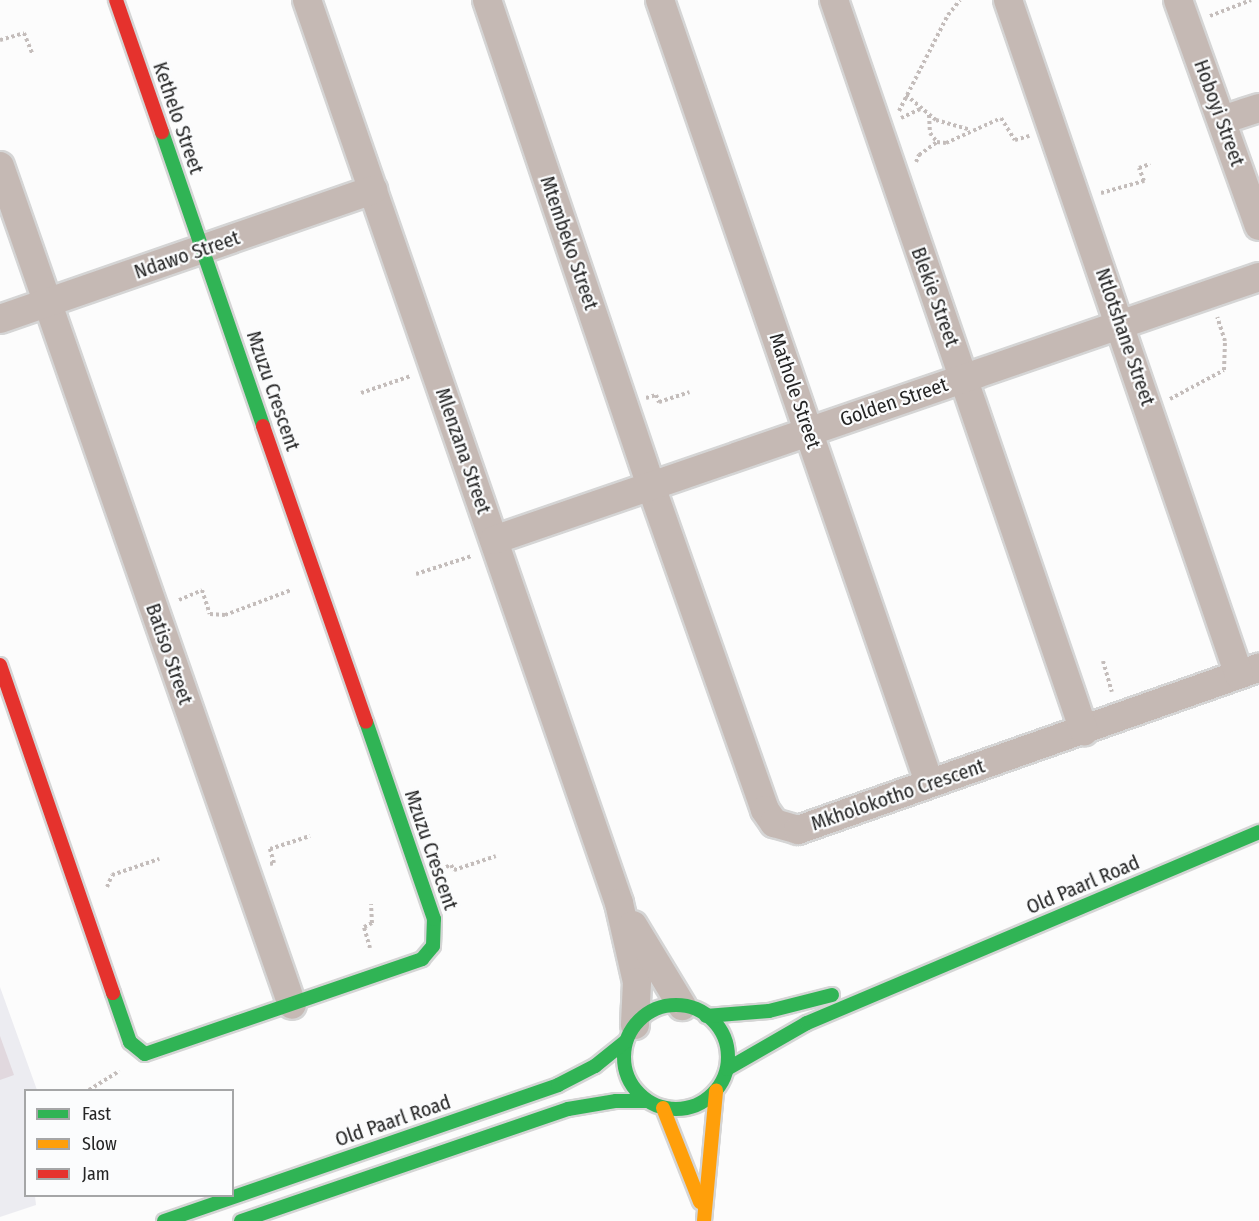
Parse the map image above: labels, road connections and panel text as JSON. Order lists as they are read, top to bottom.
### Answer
{
  "streets": {
    "main road": ["Kethelo Street", "Mzuzu Crescent", "Old Paarl Road"],
    "street": [
      "Hoboyi Street",
      "Mtembeko Street",
      "Ndawo Street",
      "Blekie Street",
      "Ntlotshane Street",
      "Mathole Street",
      "Golden Street",
      "Mlenzana Street",
      "Batiso Street",
      "Mkholokotho Crescent"
    ]
  },
  "crossings": [
    ["Kethelo Street", "Ndawo Street"],
    ["Kethelo Street", "Mzuzu Crescent"],
    ["Mtembeko Street", "Golden Street"],
    ["Mtembeko Street", "Mkholokotho Crescent"],
    ["Ndawo Street", "Mzuzu Crescent"],
    ["Ndawo Street", "Mlenzana Street"],
    ["Ndawo Street", "Batiso Street"],
    ["Blekie Street", "Golden Street"],
    ["Blekie Street", "Mkholokotho Crescent"],
    ["Ntlotshane Street", "Golden Street"],
    ["Ntlotshane Street", "Mkholokotho Crescent"],
    ["Mzuzu Crescent", "Batiso Street"],
    ["Mathole Street", "Golden Street"],
    ["Mathole Street", "Mkholokotho Crescent"],
    ["Golden Street", "Mlenzana Street"],
    ["Golden Street", "Mkholokotho Crescent"],
    ["Mlenzana Street", "Old Paarl Road"]
  ],
  "legend": ["Fast", "Slow", "Jam"]
}
